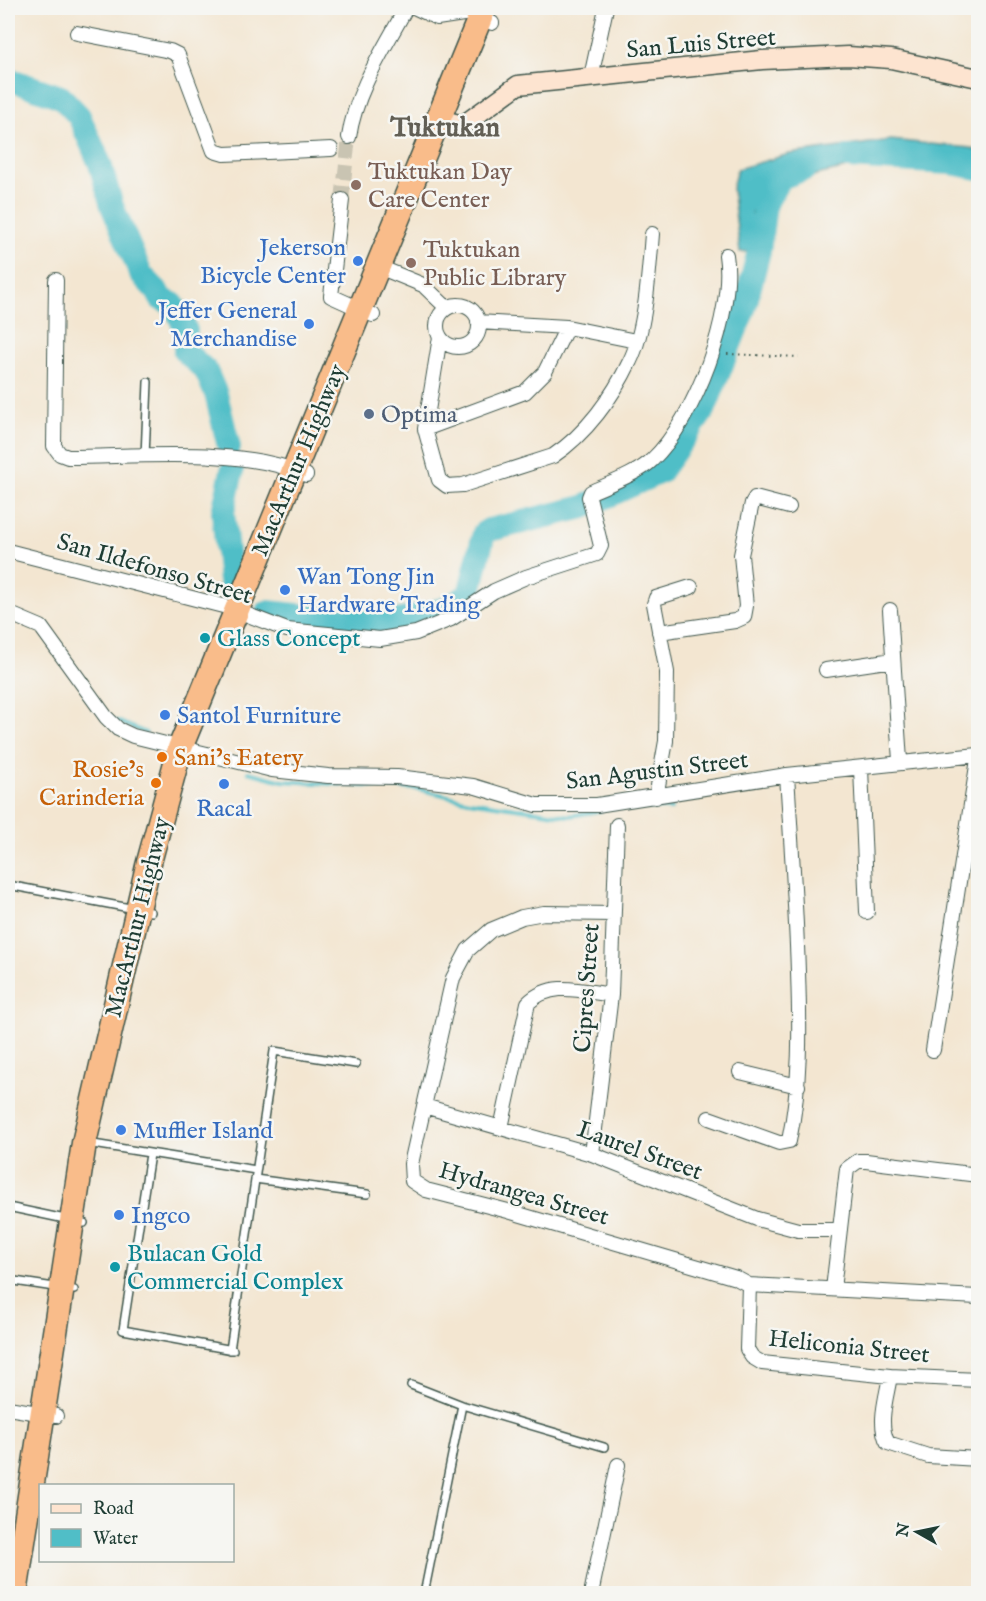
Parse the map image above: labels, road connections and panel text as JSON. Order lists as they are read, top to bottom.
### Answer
{
  "streets": {
    "highway": ["MacArthur Highway"],
    "street": [
      "San Luis Street",
      "San Ildefonso Street",
      "San Agustin Street",
      "Cipres Street",
      "Laurel Street",
      "Hydrangea Street",
      "Heliconia Street"
    ]
  },
  "crossings": [
    ["San Luis Street", "MacArthur Highway"],
    ["MacArthur Highway", "San Ildefonso Street"],
    ["MacArthur Highway", "San Agustin Street"],
    ["Cipres Street", "Laurel Street"],
    ["Cipres Street", "Hydrangea Street"],
    ["Laurel Street", "Hydrangea Street"],
    ["Hydrangea Street", "Heliconia Street"]
  ],
  "districts": ["Tuktukan"],
  "places": [
    "Tuktukan Day Care Center",
    "Jekerson Bicycle Center",
    "Tuktukan Public Library",
    "Jeffer General Merchandise",
    "Optima",
    "Wan Tong Jin Hardware Trading",
    "Glass Concept",
    "Santol Furniture",
    "Sani’s Eatery",
    "Rosie’s Carinderia",
    "Racal",
    "Muffler Island",
    "Ingco",
    "Bulacan Gold Commercial Complex"
  ],
  "legend": ["Road", "Water"],
  "north": "left"
}
